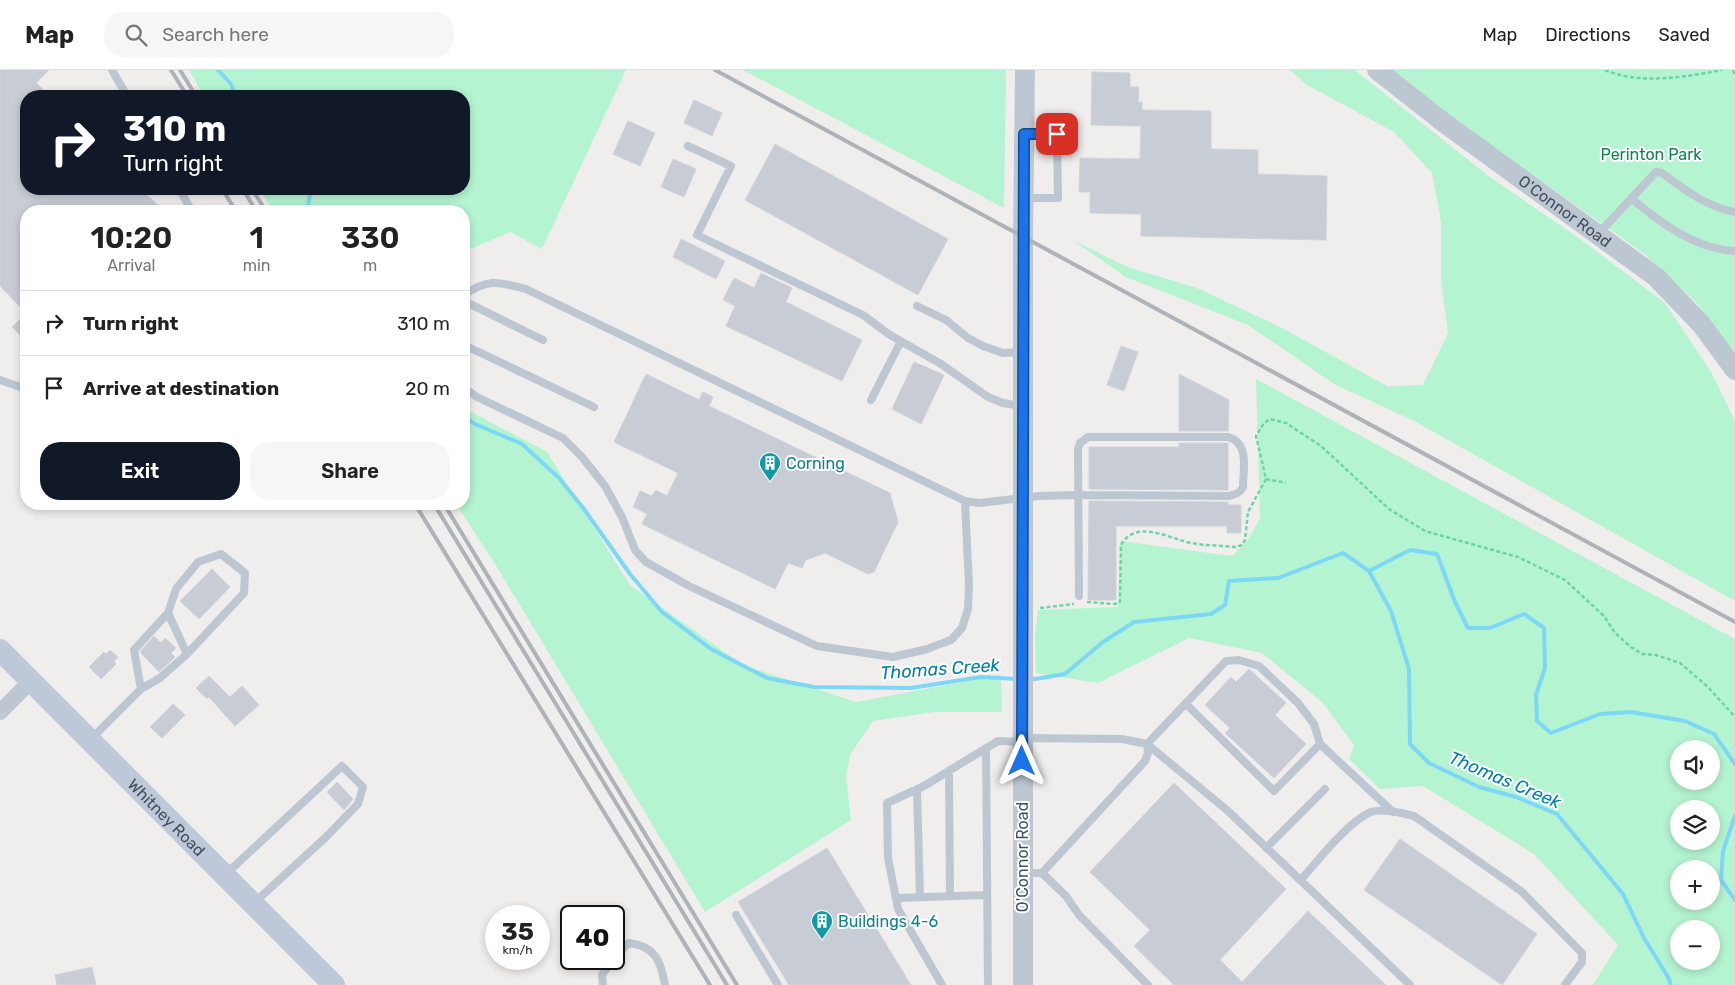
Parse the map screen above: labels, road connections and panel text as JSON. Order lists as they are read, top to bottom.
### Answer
{
  "streets": {
    "main road": ["Whitney Road"],
    "street": ["O'Connor Road"]
  },
  "water": ["Thomas Creek"],
  "parks": ["Perinton Park"],
  "places": {
    "building": ["Corning", "Buildings 4-6"]
  },
  "page": {
    "header": "Map",
    "search": "Search here",
    "nav": ["Map", "Directions", "Saved"],
    "turn": ["310 m", "Turn right"],
    "eta": [
      "10:20",
      "Arrival",
      "1",
      "min",
      "330",
      "m"
    ],
    "list": [
      {
        "name": "Turn right",
        "value": "310 m"
      },
      {
        "name": "Arrive at destination",
        "value": "20 m"
      }
    ],
    "buttons": ["Exit", "Share"],
    "map_buttons": ["+", "−"],
    "speed": "35 km/h",
    "limit": "40"
  }
}
